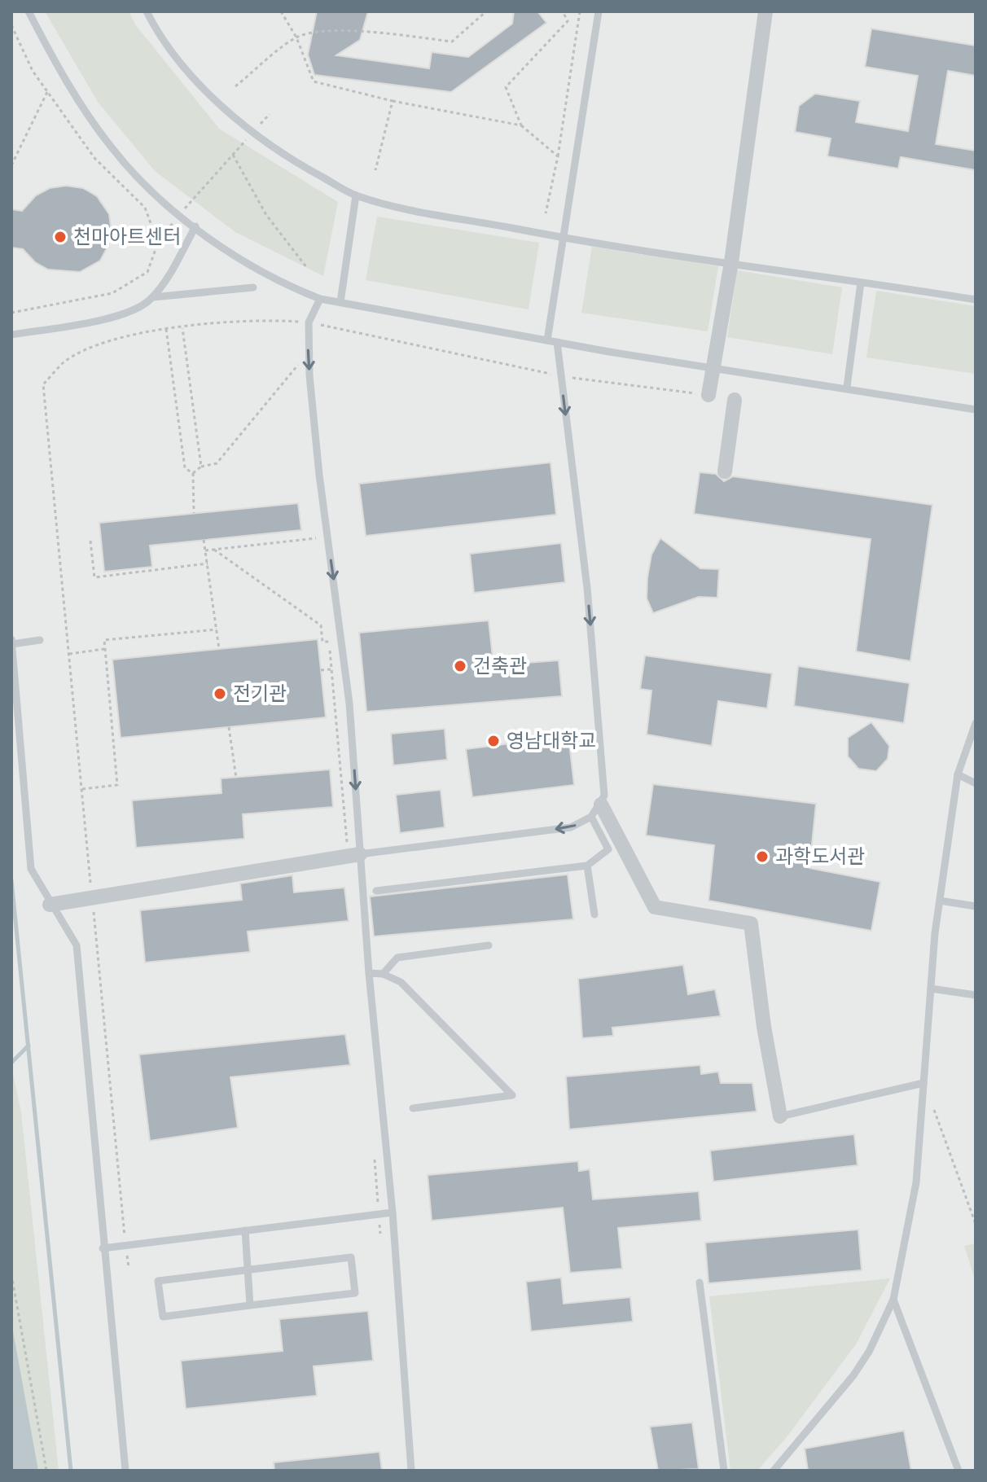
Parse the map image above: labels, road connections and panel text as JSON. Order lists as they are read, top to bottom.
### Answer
{
  "places": [
    "천마아트센터",
    "건축관",
    "전기관",
    "영남대학교",
    "과학도서관"
  ]
}
